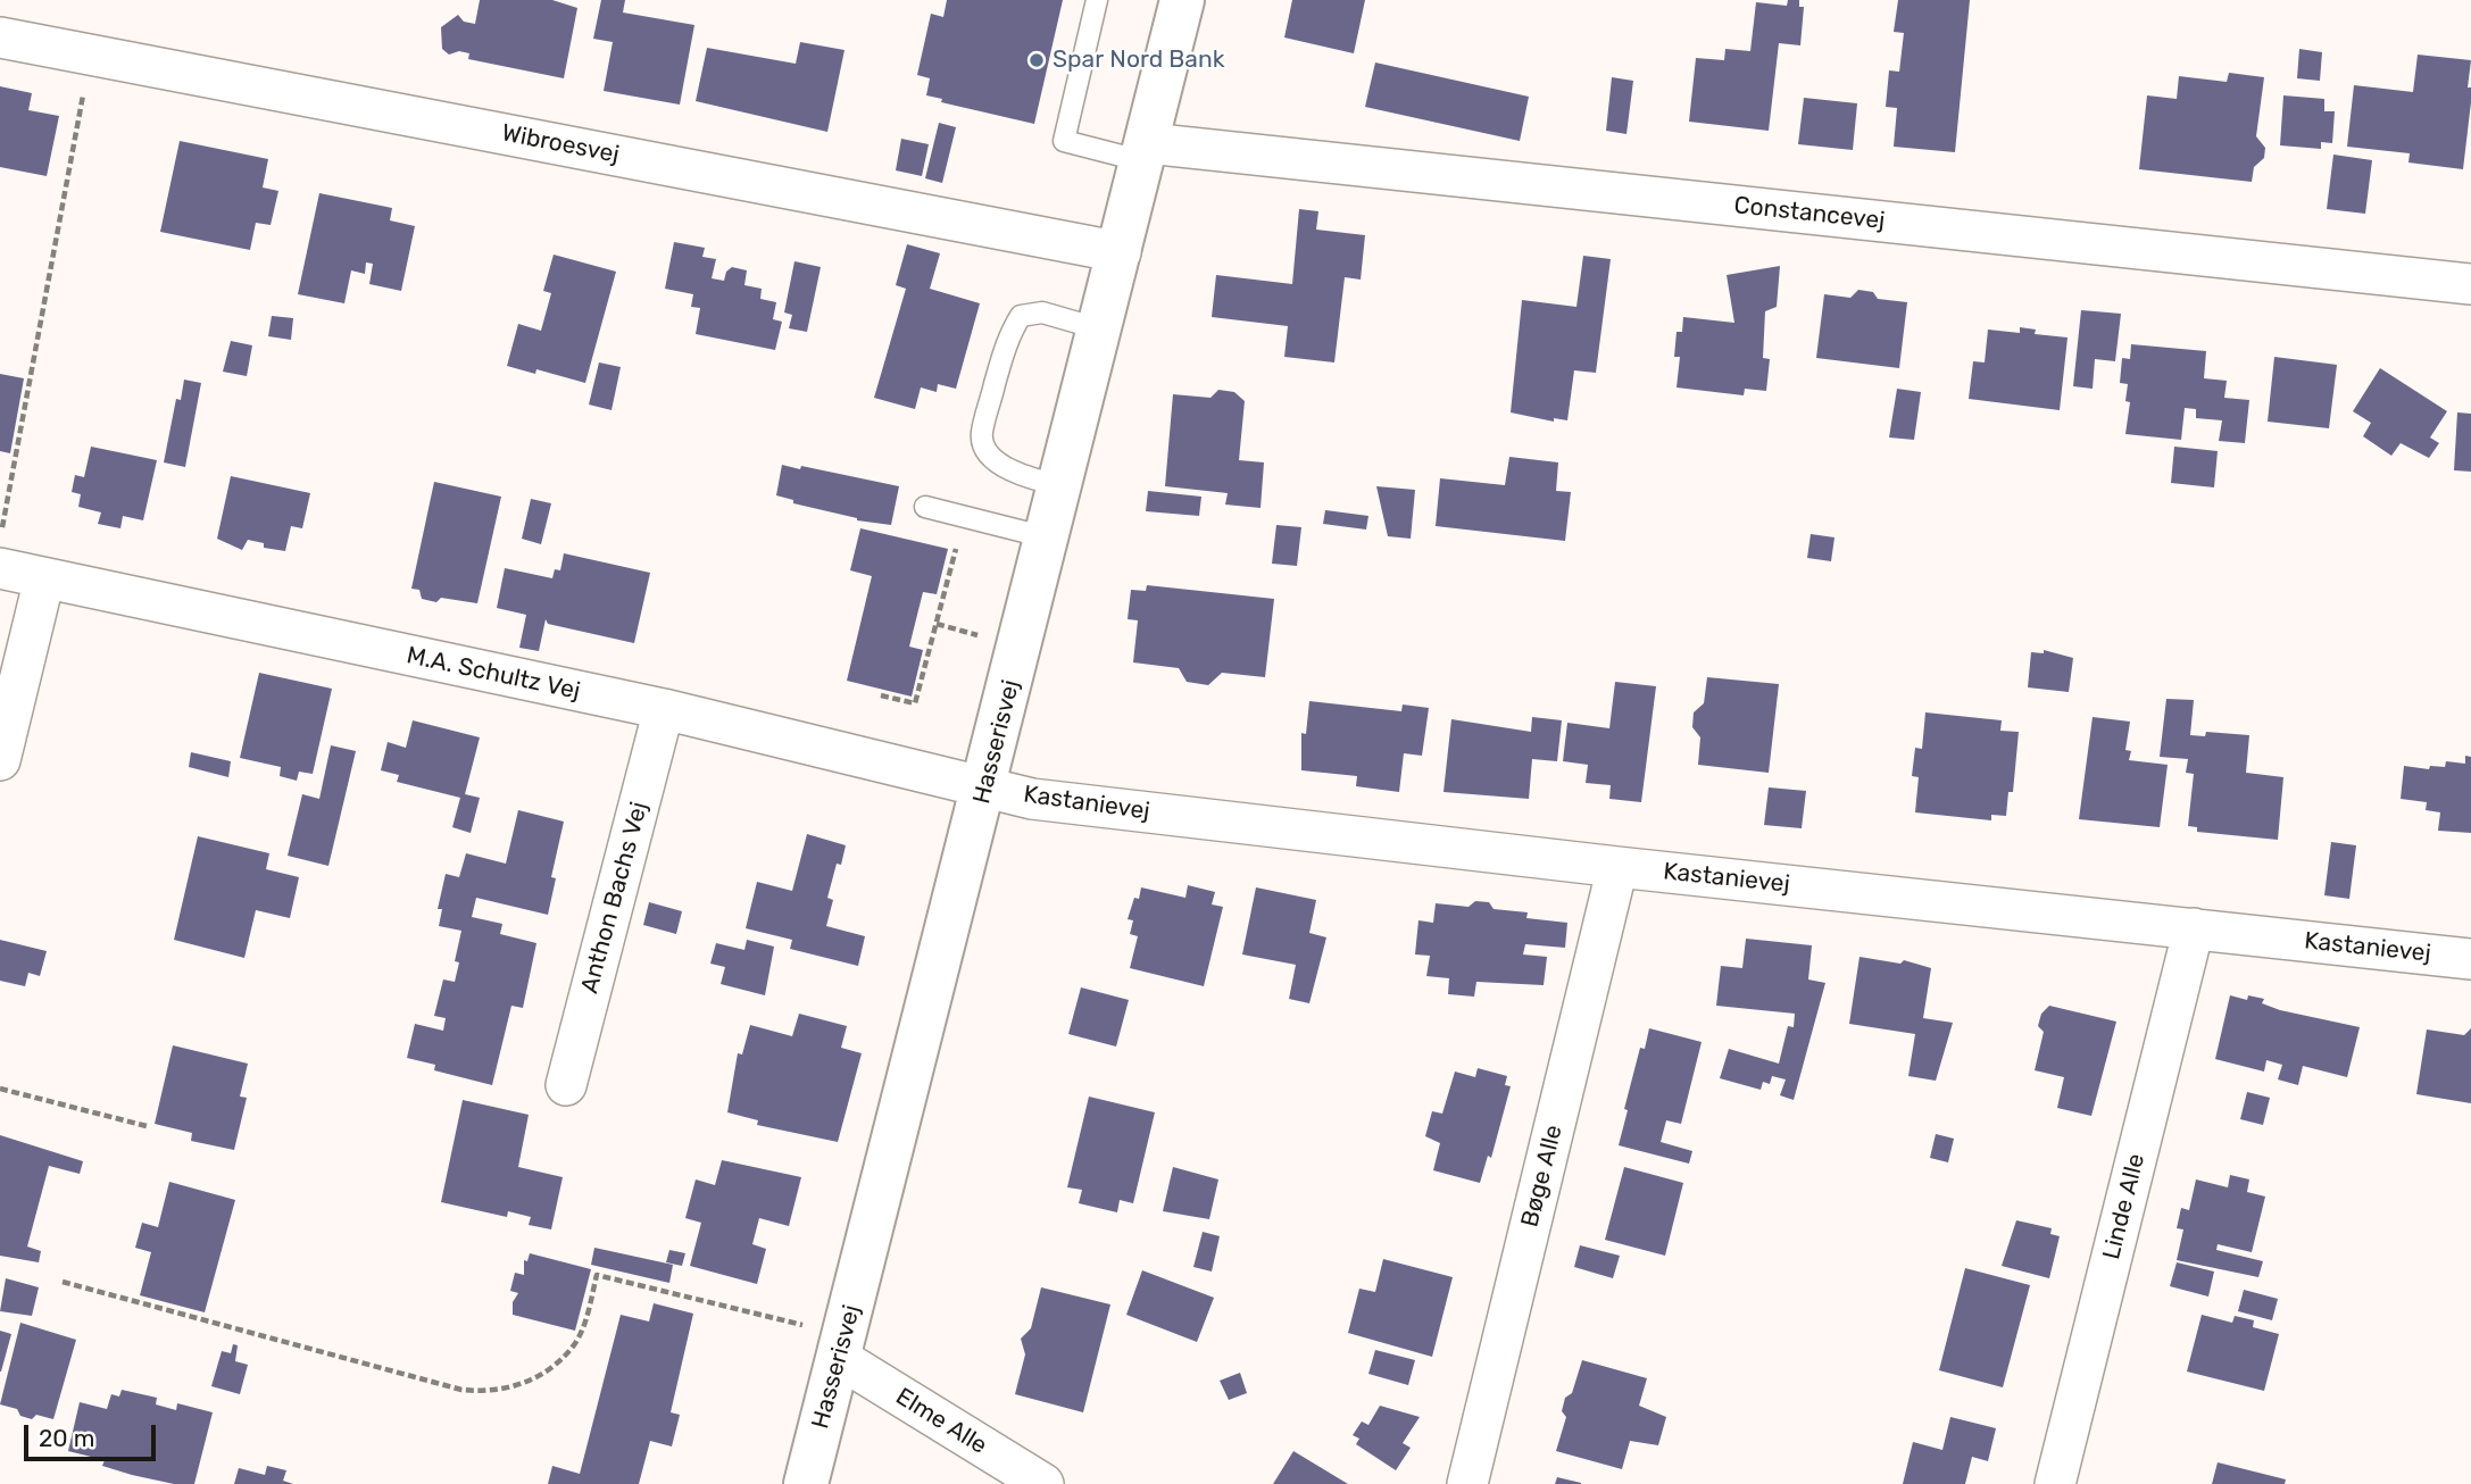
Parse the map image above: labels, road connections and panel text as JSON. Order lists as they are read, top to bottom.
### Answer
{
  "streets": {
    "street": [
      "Wibroesvej",
      "Constancevej",
      "M.A. Schultz Vej",
      "Hasserisvej",
      "Kastanievej",
      "Anthon Bachs Vej",
      "Bøge Alle",
      "Linde Alle",
      "Elme Alle"
    ]
  },
  "crossings": [
    ["Wibroesvej", "Hasserisvej"],
    ["Constancevej", "Hasserisvej"],
    ["M.A. Schultz Vej", "Hasserisvej"],
    ["M.A. Schultz Vej", "Kastanievej"],
    ["M.A. Schultz Vej", "Anthon Bachs Vej"],
    ["Hasserisvej", "Kastanievej"],
    ["Hasserisvej", "Elme Alle"],
    ["Kastanievej", "Bøge Alle"],
    ["Kastanievej", "Linde Alle"]
  ],
  "places": ["Spar Nord Bank"],
  "scale_bar": "20 m"
}
